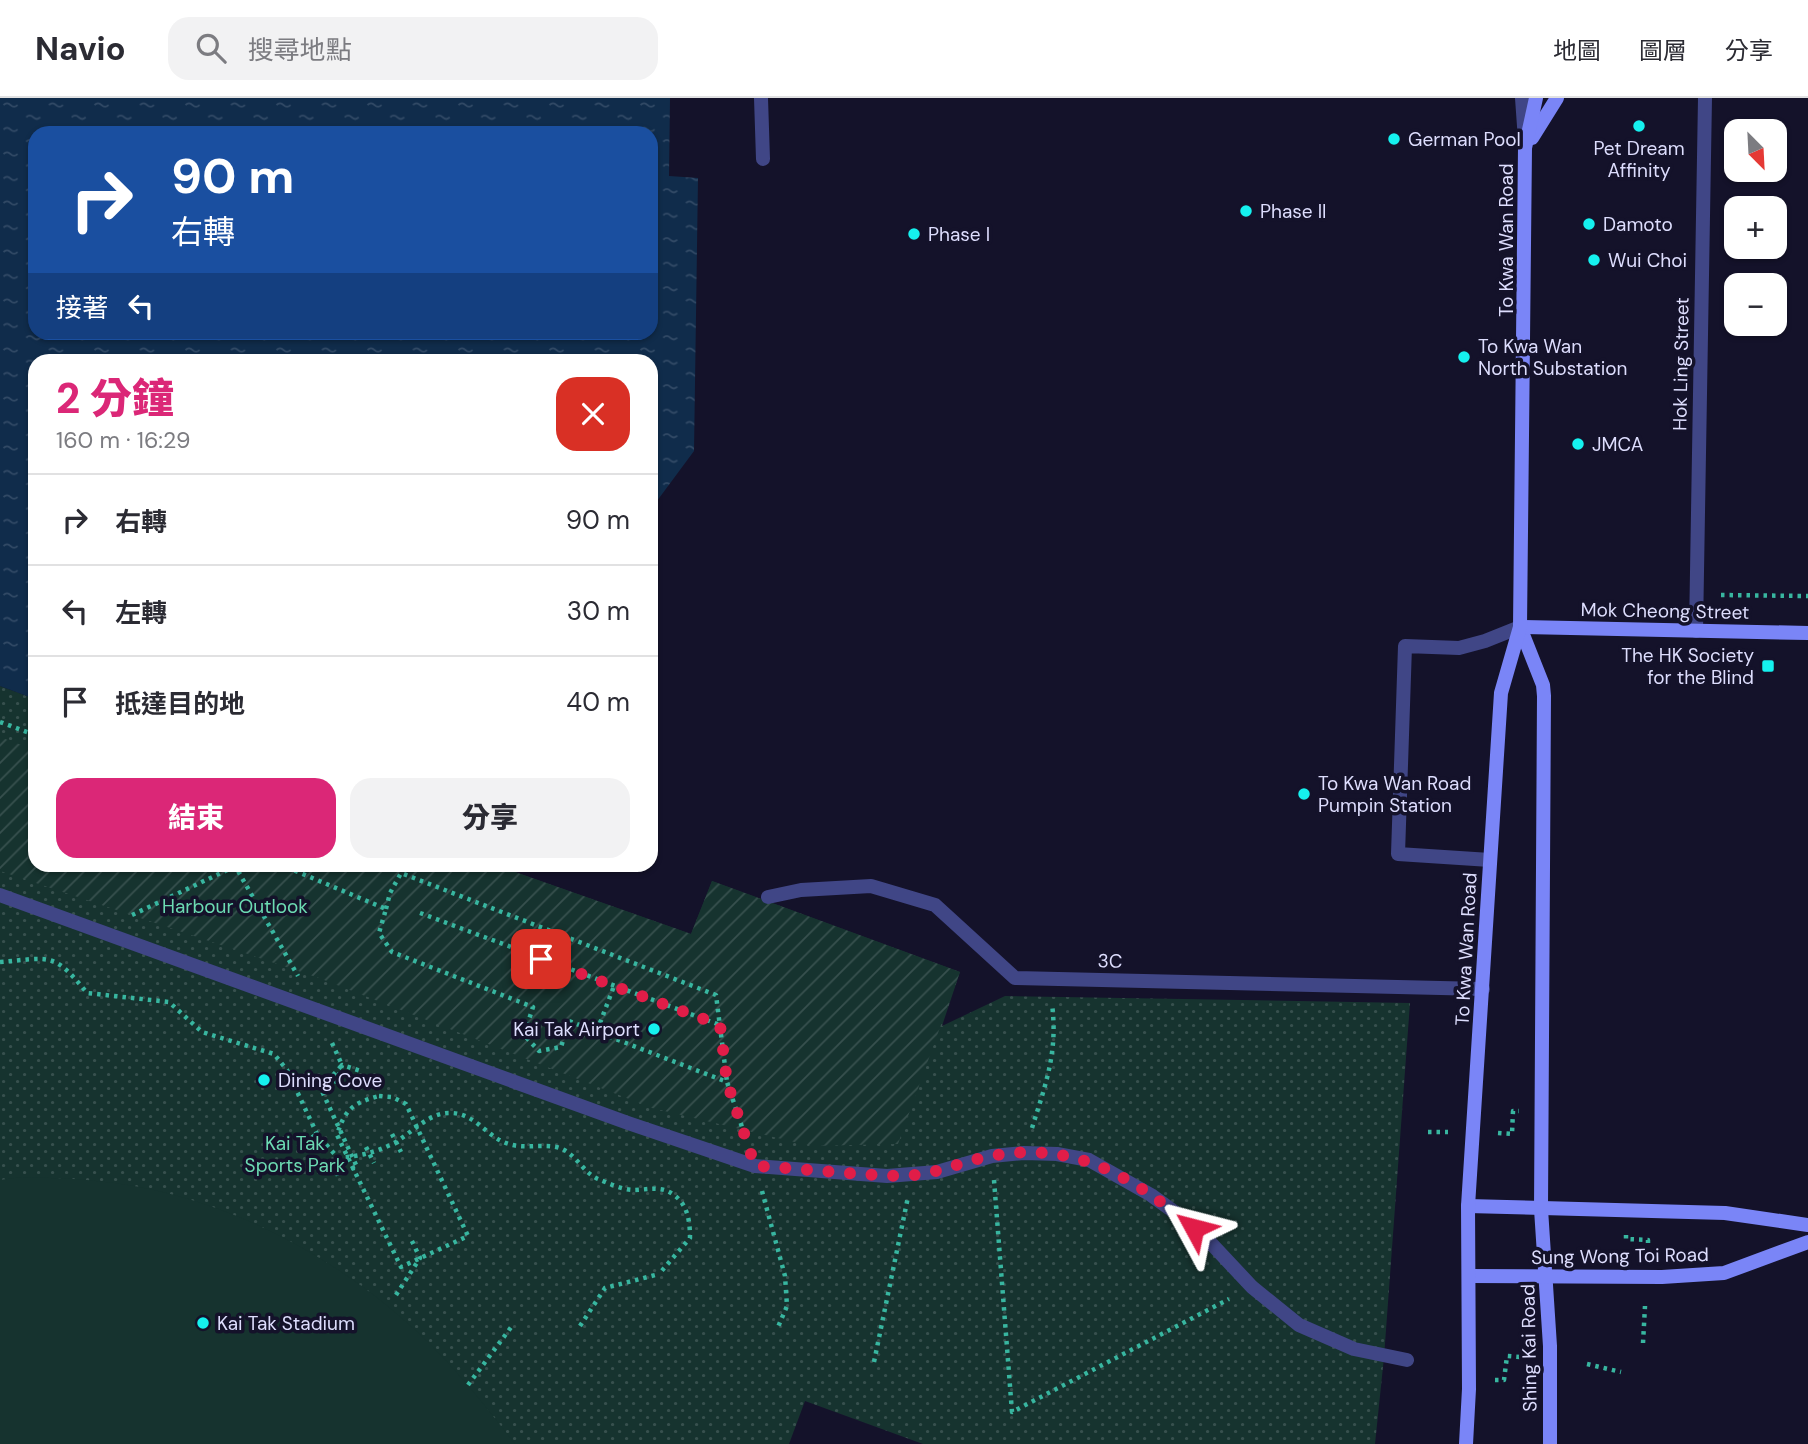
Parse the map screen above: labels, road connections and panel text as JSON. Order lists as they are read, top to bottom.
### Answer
{
  "streets": {
    "main road": [
      "To Kwa Wan Road",
      "Mok Cheong Street",
      "Sung Wong Toi Road",
      "Shing Kai Road"
    ],
    "street": ["Hok Ling Street", "3C"]
  },
  "crossings": [
    ["To Kwa Wan Road", "Mok Cheong Street"],
    ["To Kwa Wan Road", "3C"],
    ["To Kwa Wan Road", "Sung Wong Toi Road"],
    ["To Kwa Wan Road", "Shing Kai Road"],
    ["Hok Ling Street", "Mok Cheong Street"],
    ["Sung Wong Toi Road", "Shing Kai Road"]
  ],
  "parks": ["Harbour Outlook", "Kai Tak Sports Park"],
  "places": {
    "other": [
      "Pet Dream Affinity",
      "German Pool",
      "Phase II",
      "Damoto",
      "Phase I",
      "Wui Choi",
      "To Kwa Wan North Substation",
      "JMCA",
      "To Kwa Wan Road Pumpin Station",
      "Kai Tak Airport",
      "Dining Cove",
      "Kai Tak Stadium"
    ],
    "transit": ["The HK Society for the Blind"]
  },
  "north": "bottom right",
  "page": {
    "header": "Navio",
    "search": "搜尋地點",
    "nav": ["地圖", "圖層", "分享"],
    "map_buttons": ["+", "−"],
    "turn": ["90 m", "右轉"],
    "then": "接著",
    "heading": ["2 分鐘", "160 m · 16:29"],
    "list": [
      {
        "name": "右轉",
        "value": "90 m"
      },
      {
        "name": "左轉",
        "value": "30 m"
      },
      {
        "name": "抵達目的地",
        "value": "40 m"
      }
    ],
    "buttons": ["結束", "分享"]
  }
}
